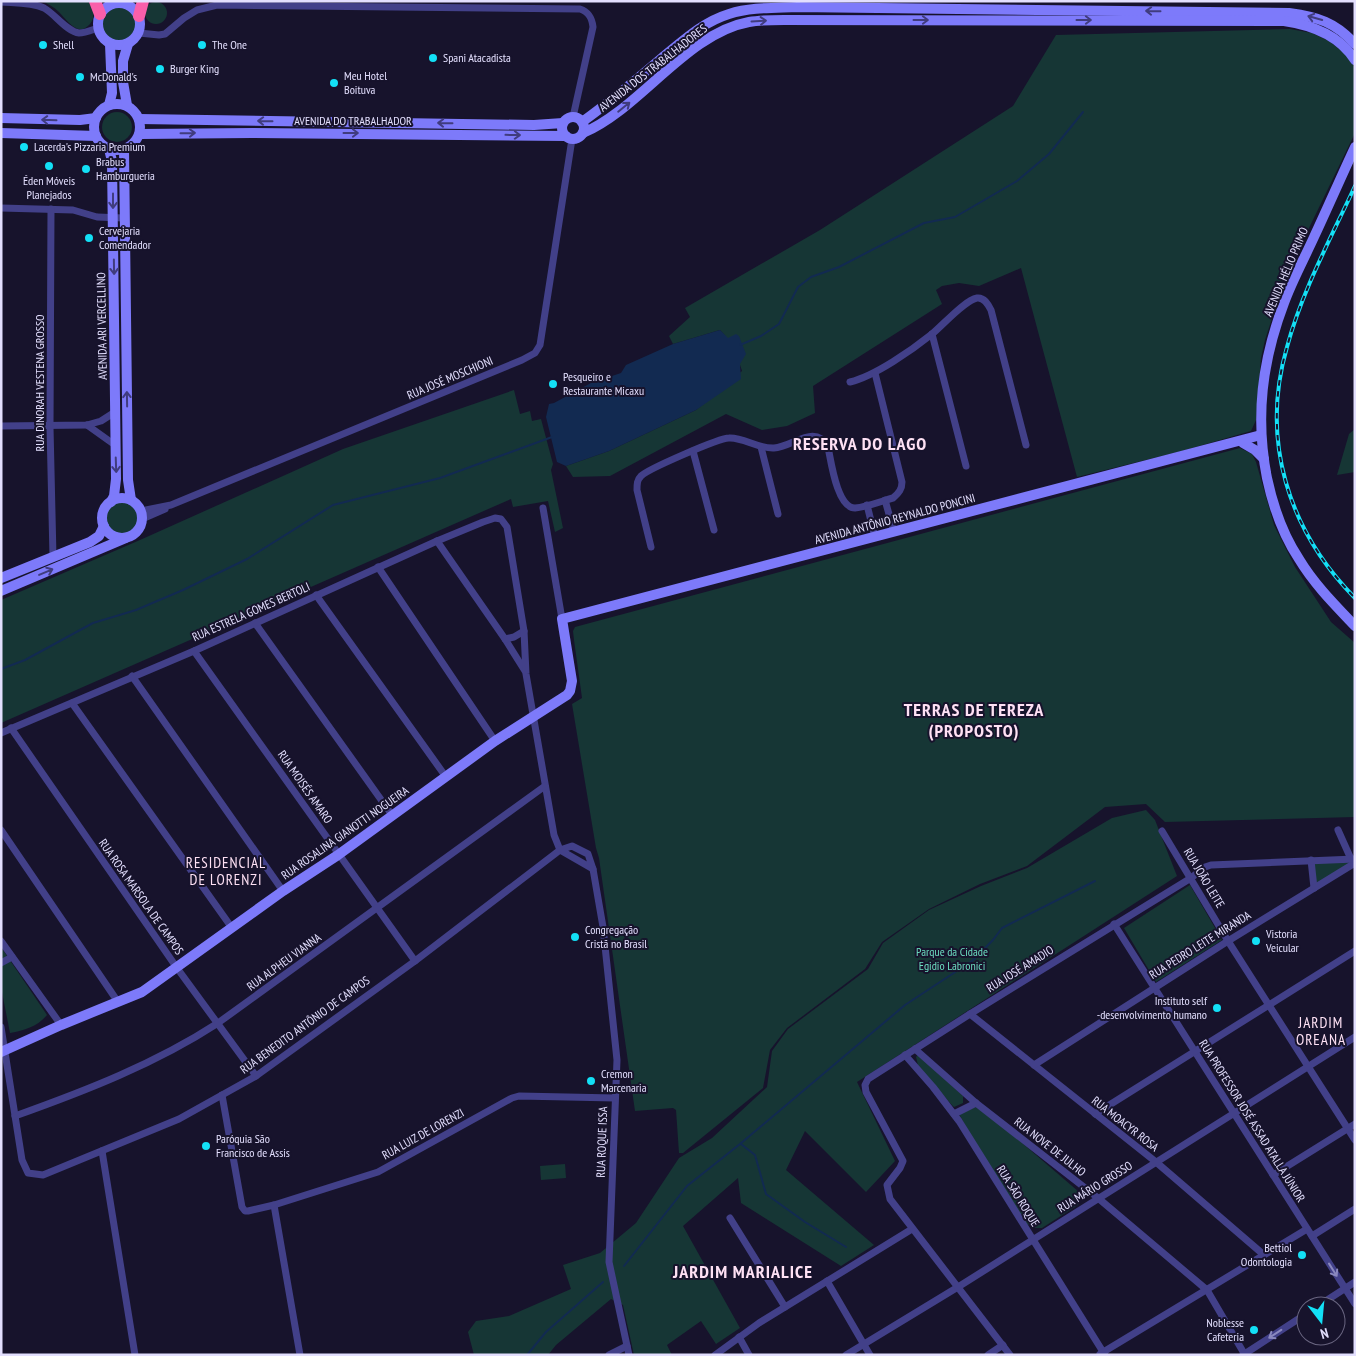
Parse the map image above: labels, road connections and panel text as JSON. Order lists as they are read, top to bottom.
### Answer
{
  "streets": {
    "street": [
      "AVENIDA DOS TRABALHADORES",
      "AVENIDA DO TRABALHADOR",
      "AVENIDA HÉLIO PRIMO",
      "AVENIDA ARI VERCELLINO",
      "RUA JOSÉ MOSCHIONI",
      "RUA DINORAH VESTENA GROSSO",
      "AVENIDA ANTÔNIO REYNALDO PONCINI",
      "RUA ESTRELA GOMES BERTOLI",
      "RUA MOISÉS AMARO",
      "RUA ROSALINA GIANOTTI NOGUEIRA",
      "RUA JOÃO LEITE",
      "RUA ROSA MARSOLA DE CAMPOS",
      "RUA PEDRO LEITE MIRANDA",
      "RUA ALPHEU VIANNA",
      "RUA JOSÉ AMADIO",
      "RUA BENEDITO ANTÔNIO DE CAMPOS",
      "RUA PROFESSOR JOSÉ ASSAD ATALLA JÚNIOR",
      "RUA MOACYR ROSA",
      "RUA LUIZ DE LORENZI",
      "RUA ROQUE ISSA",
      "RUA NOVE DE JULHO",
      "RUA MÁRIO GROSSO",
      "RUA SÃO ROQUE"
    ]
  },
  "crossings": [
    ["AVENIDA DOS TRABALHADORES", "AVENIDA DO TRABALHADOR"],
    ["AVENIDA DOS TRABALHADORES", "RUA JOSÉ MOSCHIONI"],
    ["AVENIDA DO TRABALHADOR", "AVENIDA ARI VERCELLINO"],
    ["AVENIDA DO TRABALHADOR", "RUA JOSÉ MOSCHIONI"],
    ["AVENIDA HÉLIO PRIMO", "AVENIDA ANTÔNIO REYNALDO PONCINI"],
    ["AVENIDA ARI VERCELLINO", "RUA JOSÉ MOSCHIONI"],
    ["AVENIDA ANTÔNIO REYNALDO PONCINI", "RUA ROSALINA GIANOTTI NOGUEIRA"],
    ["RUA ESTRELA GOMES BERTOLI", "RUA MOISÉS AMARO"],
    ["RUA ESTRELA GOMES BERTOLI", "RUA ROSA MARSOLA DE CAMPOS"],
    ["RUA MOISÉS AMARO", "RUA ROSALINA GIANOTTI NOGUEIRA"],
    ["RUA MOISÉS AMARO", "RUA ALPHEU VIANNA"],
    ["RUA MOISÉS AMARO", "RUA BENEDITO ANTÔNIO DE CAMPOS"],
    ["RUA ROSALINA GIANOTTI NOGUEIRA", "RUA ROSA MARSOLA DE CAMPOS"],
    ["RUA JOÃO LEITE", "RUA PEDRO LEITE MIRANDA"],
    ["RUA JOÃO LEITE", "RUA JOSÉ AMADIO"],
    ["RUA JOÃO LEITE", "RUA MÁRIO GROSSO"],
    ["RUA ROSA MARSOLA DE CAMPOS", "RUA ALPHEU VIANNA"],
    ["RUA ROSA MARSOLA DE CAMPOS", "RUA BENEDITO ANTÔNIO DE CAMPOS"],
    ["RUA PEDRO LEITE MIRANDA", "RUA JOSÉ AMADIO"],
    ["RUA PEDRO LEITE MIRANDA", "RUA PROFESSOR JOSÉ ASSAD ATALLA JÚNIOR"],
    ["RUA PEDRO LEITE MIRANDA", "RUA MOACYR ROSA"],
    ["RUA ALPHEU VIANNA", "RUA BENEDITO ANTÔNIO DE CAMPOS"],
    ["RUA JOSÉ AMADIO", "RUA PROFESSOR JOSÉ ASSAD ATALLA JÚNIOR"],
    ["RUA JOSÉ AMADIO", "RUA MOACYR ROSA"],
    ["RUA JOSÉ AMADIO", "RUA NOVE DE JULHO"],
    ["RUA JOSÉ AMADIO", "RUA SÃO ROQUE"],
    ["RUA BENEDITO ANTÔNIO DE CAMPOS", "RUA LUIZ DE LORENZI"],
    ["RUA BENEDITO ANTÔNIO DE CAMPOS", "RUA ROQUE ISSA"],
    ["RUA PROFESSOR JOSÉ ASSAD ATALLA JÚNIOR", "RUA MÁRIO GROSSO"],
    ["RUA MOACYR ROSA", "RUA MÁRIO GROSSO"],
    ["RUA LUIZ DE LORENZI", "RUA ROQUE ISSA"],
    ["RUA NOVE DE JULHO", "RUA MÁRIO GROSSO"],
    ["RUA MÁRIO GROSSO", "RUA SÃO ROQUE"]
  ],
  "districts": [
    "RESERVA DO LAGO",
    "TERRAS DE TEREZA (PROPOSTO)",
    "RESIDENCIAL DE LORENZI",
    "JARDIM OREANA",
    "JARDIM MARIALICE"
  ],
  "parks": ["Parque da Cidade Egidio Labronici"],
  "places": [
    "Shell",
    "The One",
    "Spani Atacadista",
    "Burger King",
    "McDonald's",
    "Meu Hotel Boituva",
    "Lacerda's Pizzaria Premium",
    "Éden Móveis Planejados",
    "Brabus Hamburgueria",
    "Cervejaria Comendador",
    "Pesqueiro e Restaurante Micaxu",
    "Congregação Cristã no Brasil",
    "Vistoria Veicular",
    "Instituto self -desenvolvimento humano",
    "Cremon Marcenaria",
    "Paróquia São Francisco de Assis",
    "Bettiol Odontologia",
    "Noblesse Cafeteria"
  ],
  "north": "bottom"
}
